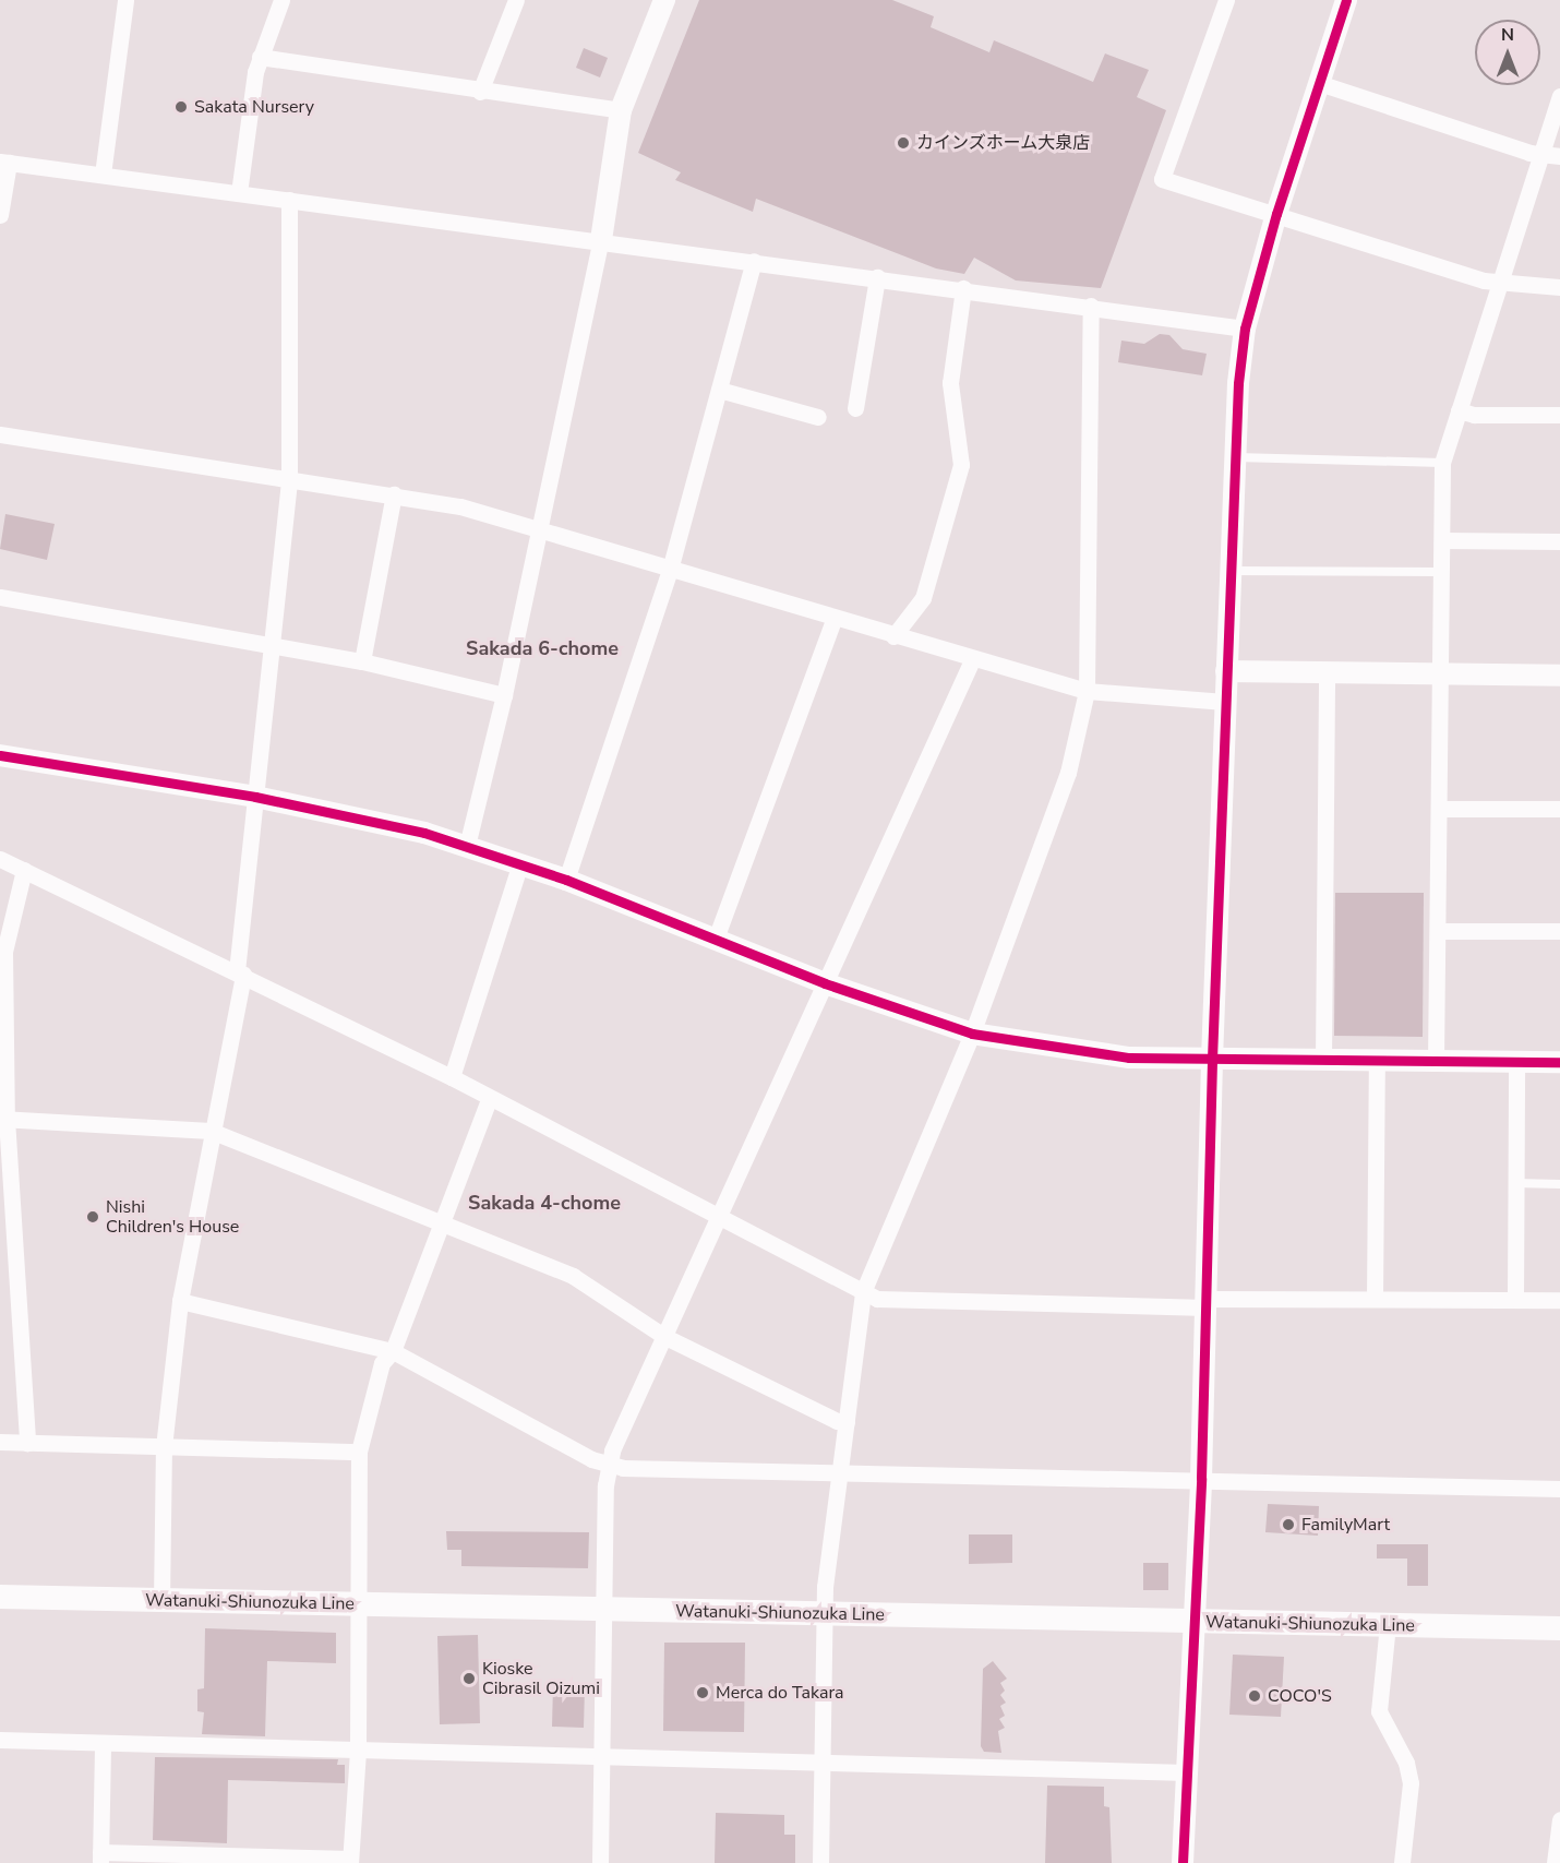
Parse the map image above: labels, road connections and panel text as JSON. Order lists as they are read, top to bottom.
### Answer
{
  "streets": {
    "main road": ["Watanuki-Shiunozuka Line"]
  },
  "districts": ["Sakada 6-chome", "Sakada 4-chome"],
  "places": [
    "Sakata Nursery",
    "カインズホーム大泉店",
    "Nishi Children's House",
    "FamilyMart",
    "Kioske Cibrasil Oizumi",
    "Merca do Takara",
    "COCO'S"
  ],
  "north": "top"
}
